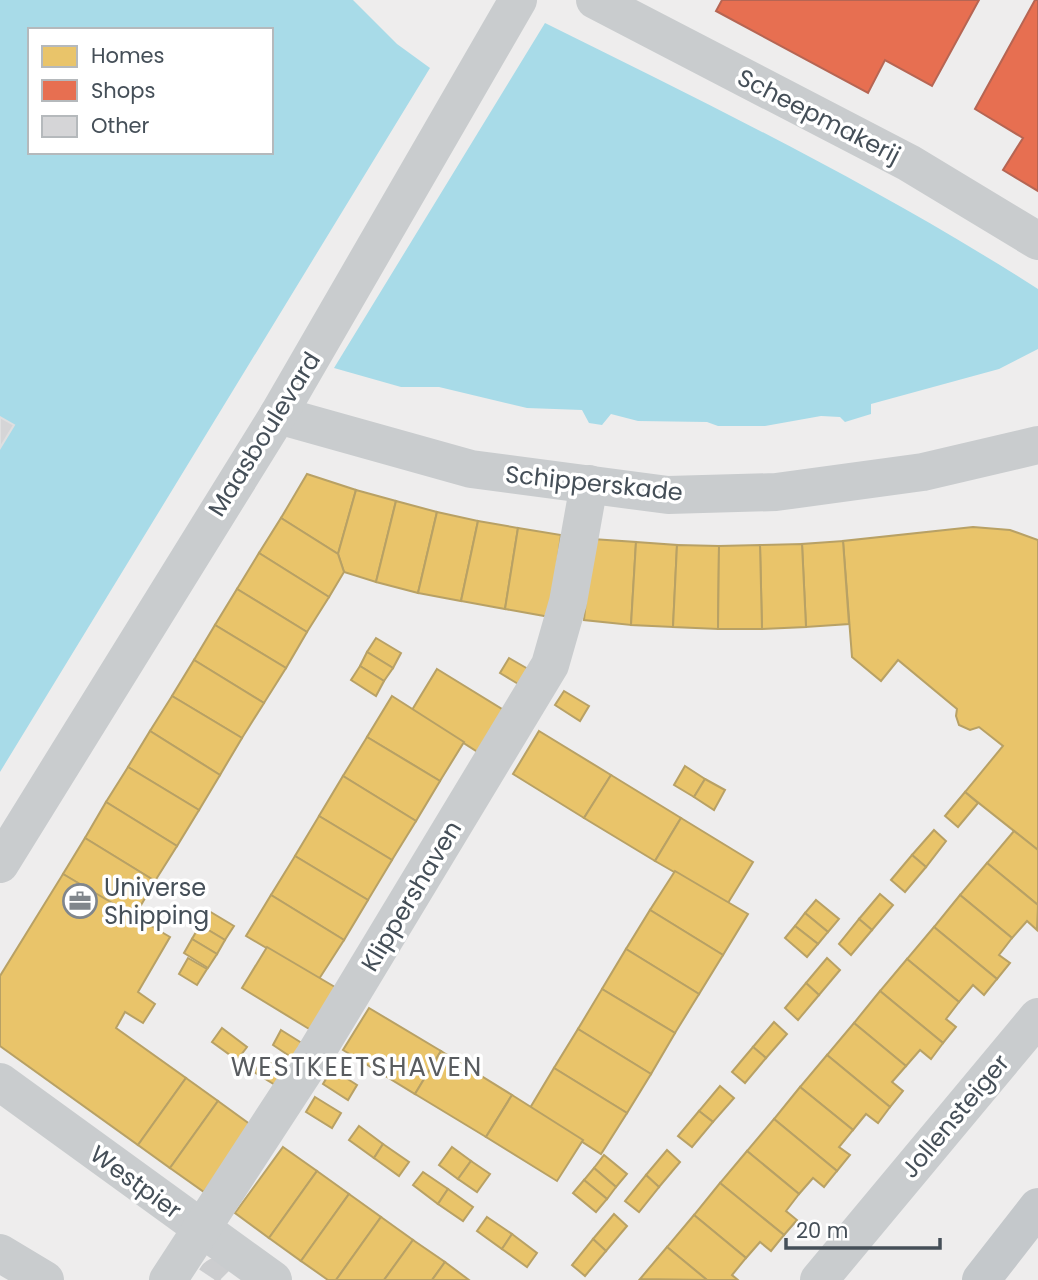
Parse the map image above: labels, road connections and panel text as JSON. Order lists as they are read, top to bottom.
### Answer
{
  "streets": {
    "street": [
      "Scheepmakerij",
      "Maasboulevard",
      "Schipperskade",
      "Klippershaven",
      "Jollensteiger",
      "Westpier"
    ]
  },
  "crossings": [
    ["Maasboulevard", "Schipperskade"],
    ["Schipperskade", "Klippershaven"],
    ["Klippershaven", "Westpier"]
  ],
  "districts": ["WESTKEETSHAVEN"],
  "places": {
    "office": ["Universe Shipping"]
  },
  "legend": ["Homes", "Shops", "Other"],
  "scale_bar": "20 m"
}
